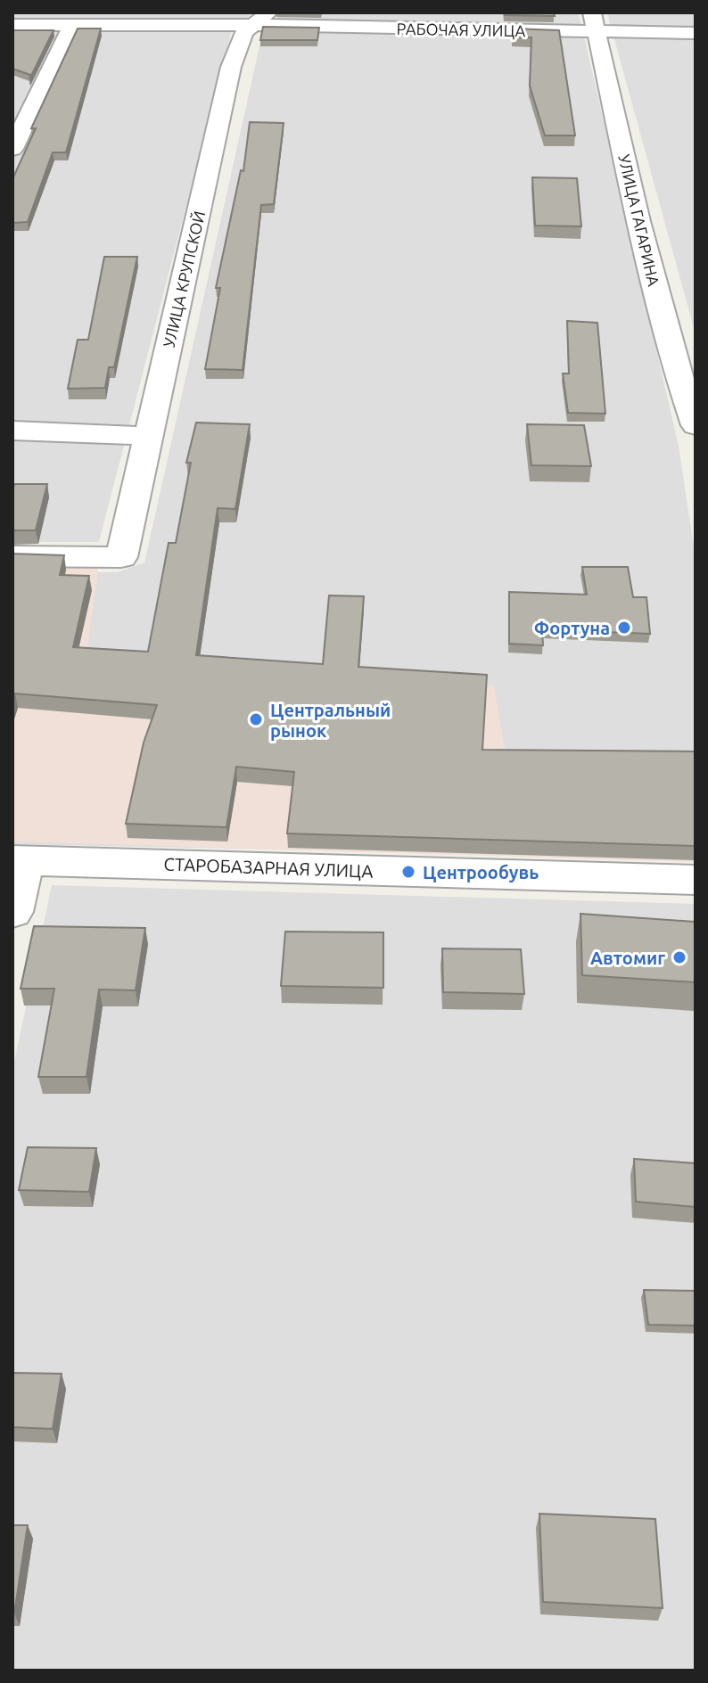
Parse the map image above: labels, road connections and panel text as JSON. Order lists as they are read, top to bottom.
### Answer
{
  "streets": {
    "street": [
      "РАБОЧАЯ УЛИЦА",
      "УЛИЦА ГАГАРИНА",
      "УЛИЦА КРУПСКОЙ",
      "СТАРОБАЗАРНАЯ УЛИЦА"
    ]
  },
  "crossings": [
    ["РАБОЧАЯ УЛИЦА", "УЛИЦА ГАГАРИНА"],
    ["РАБОЧАЯ УЛИЦА", "УЛИЦА КРУПСКОЙ"]
  ],
  "places": [
    "Фортуна",
    "Центральный рынок",
    "Центрообувь",
    "Автомиг"
  ]
}
